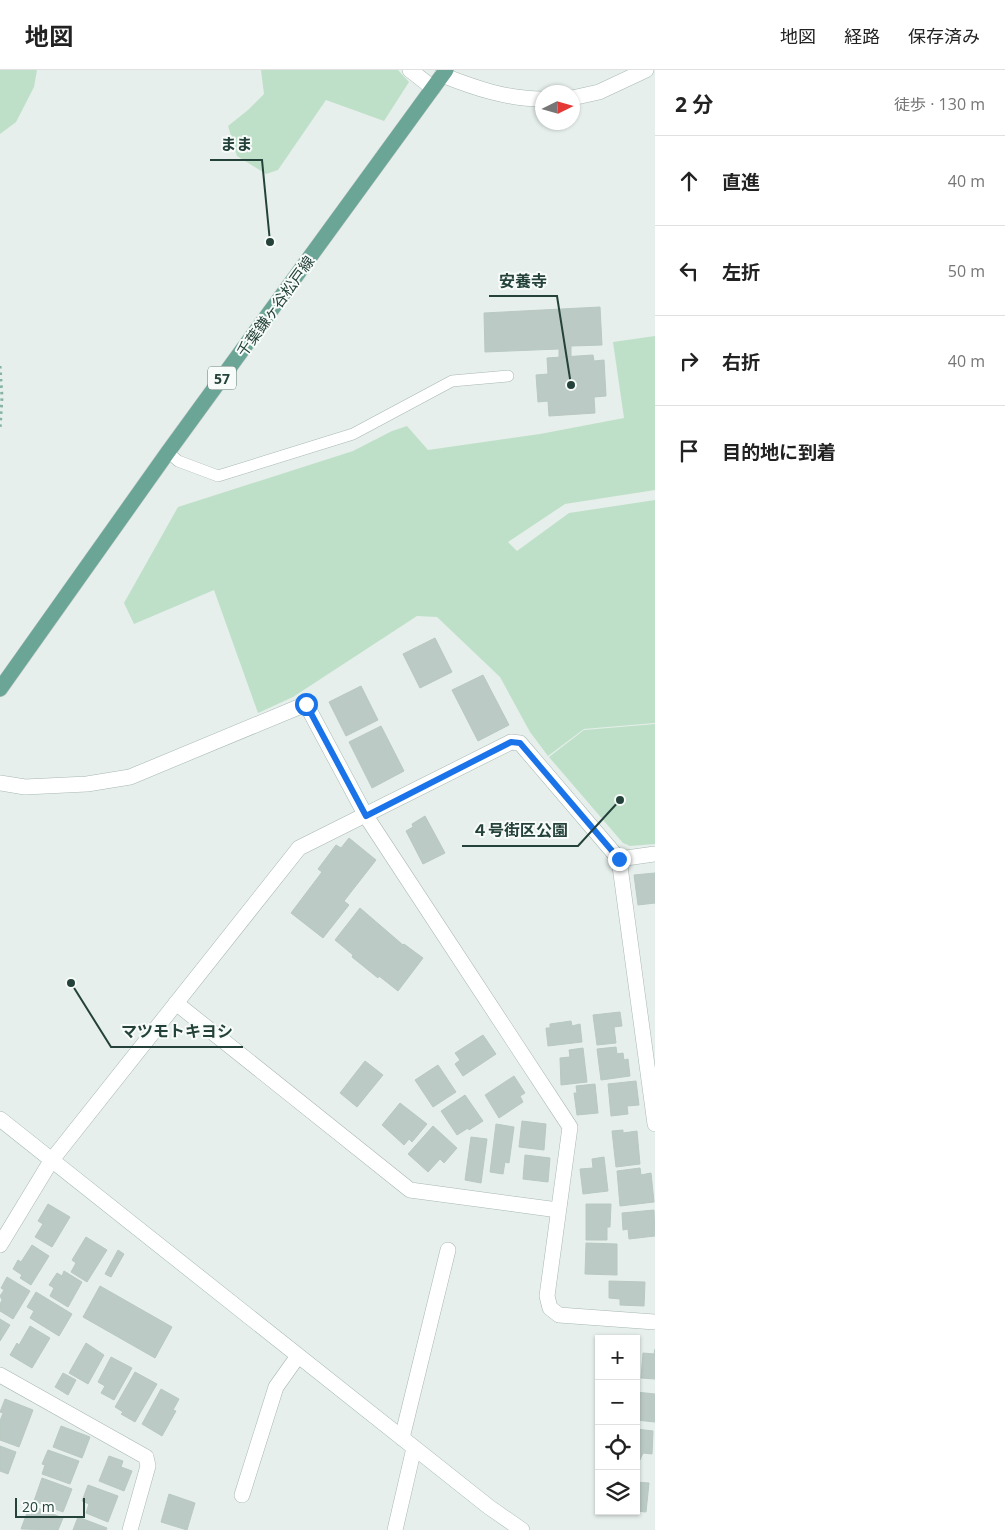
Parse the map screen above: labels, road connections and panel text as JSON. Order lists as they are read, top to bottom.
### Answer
{
  "streets": {
    "main road": ["千葉鎌ヶ谷松戸線", "57"]
  },
  "places": [
    "まま",
    "安養寺",
    "４号街区公園",
    "マツモトキヨシ"
  ],
  "scale_bar": "20 m",
  "north": "right",
  "page": {
    "header": "地図",
    "nav": ["地図", "経路", "保存済み"],
    "heading": ["2 分", "徒歩 · 130 m"],
    "list": [
      ["直進", "40 m"],
      ["左折", "50 m"],
      ["右折", "40 m"],
      "目的地に到着"
    ],
    "map_buttons": ["+", "−"],
    "scale": "20 m"
  }
}
